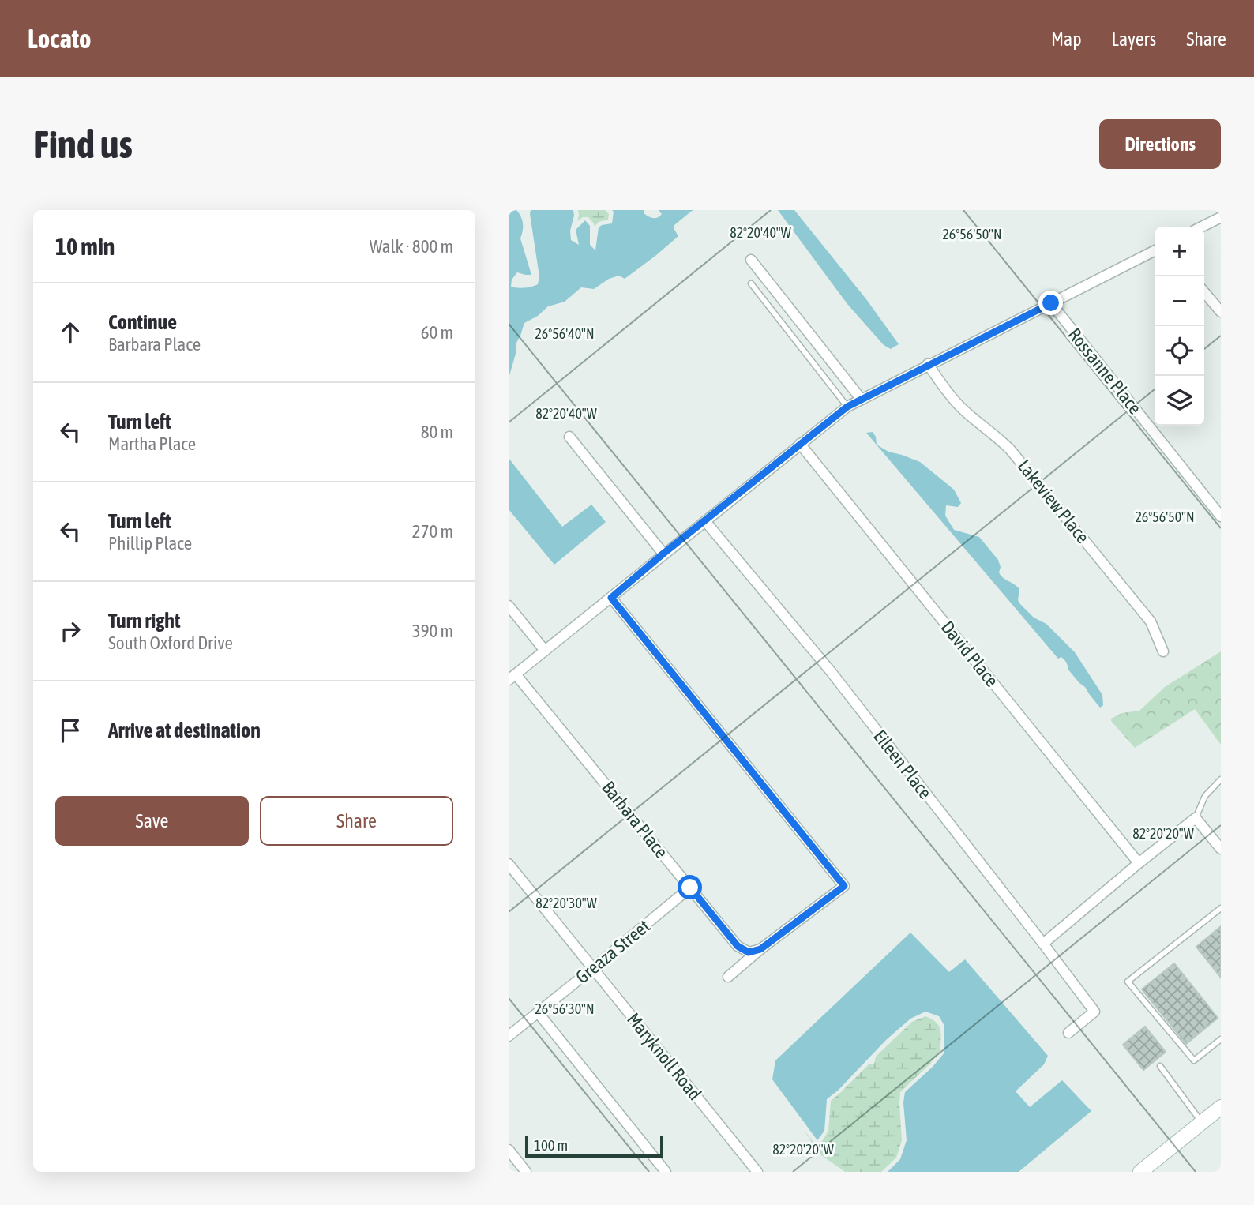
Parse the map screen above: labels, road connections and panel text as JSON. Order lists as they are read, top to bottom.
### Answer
{
  "streets": {
    "street": [
      "Rossanne Place",
      "Lakeview Place",
      "David Place",
      "Eileen Place",
      "Barbara Place",
      "Greaza Street",
      "Maryknoll Road"
    ]
  },
  "crossings": [
    ["Barbara Place", "Greaza Street"],
    ["Greaza Street", "Maryknoll Road"]
  ],
  "scale_bar": "100 m",
  "page": {
    "header": "Locato",
    "nav": ["Map", "Layers", "Share"],
    "buttons": [
      "Directions",
      ["Save", "Share"]
    ],
    "title": "Find us",
    "heading": ["10 min", "Walk · 800 m"],
    "map_buttons": ["+", "−"],
    "list": [
      ["Continue", "Barbara Place", "60 m"],
      ["Turn left", "Martha Place", "80 m"],
      ["Turn left", "Phillip Place", "270 m"],
      ["Turn right", "South Oxford Drive", "390 m"],
      "Arrive at destination"
    ],
    "scale": "100 m"
  },
  "coordinates": [
    "82°20'40\"W",
    "26°56'50\"N",
    "26°56'40\"N",
    "82°20'20\"W",
    "82°20'30\"W",
    "26°56'30\"N"
  ]
}
